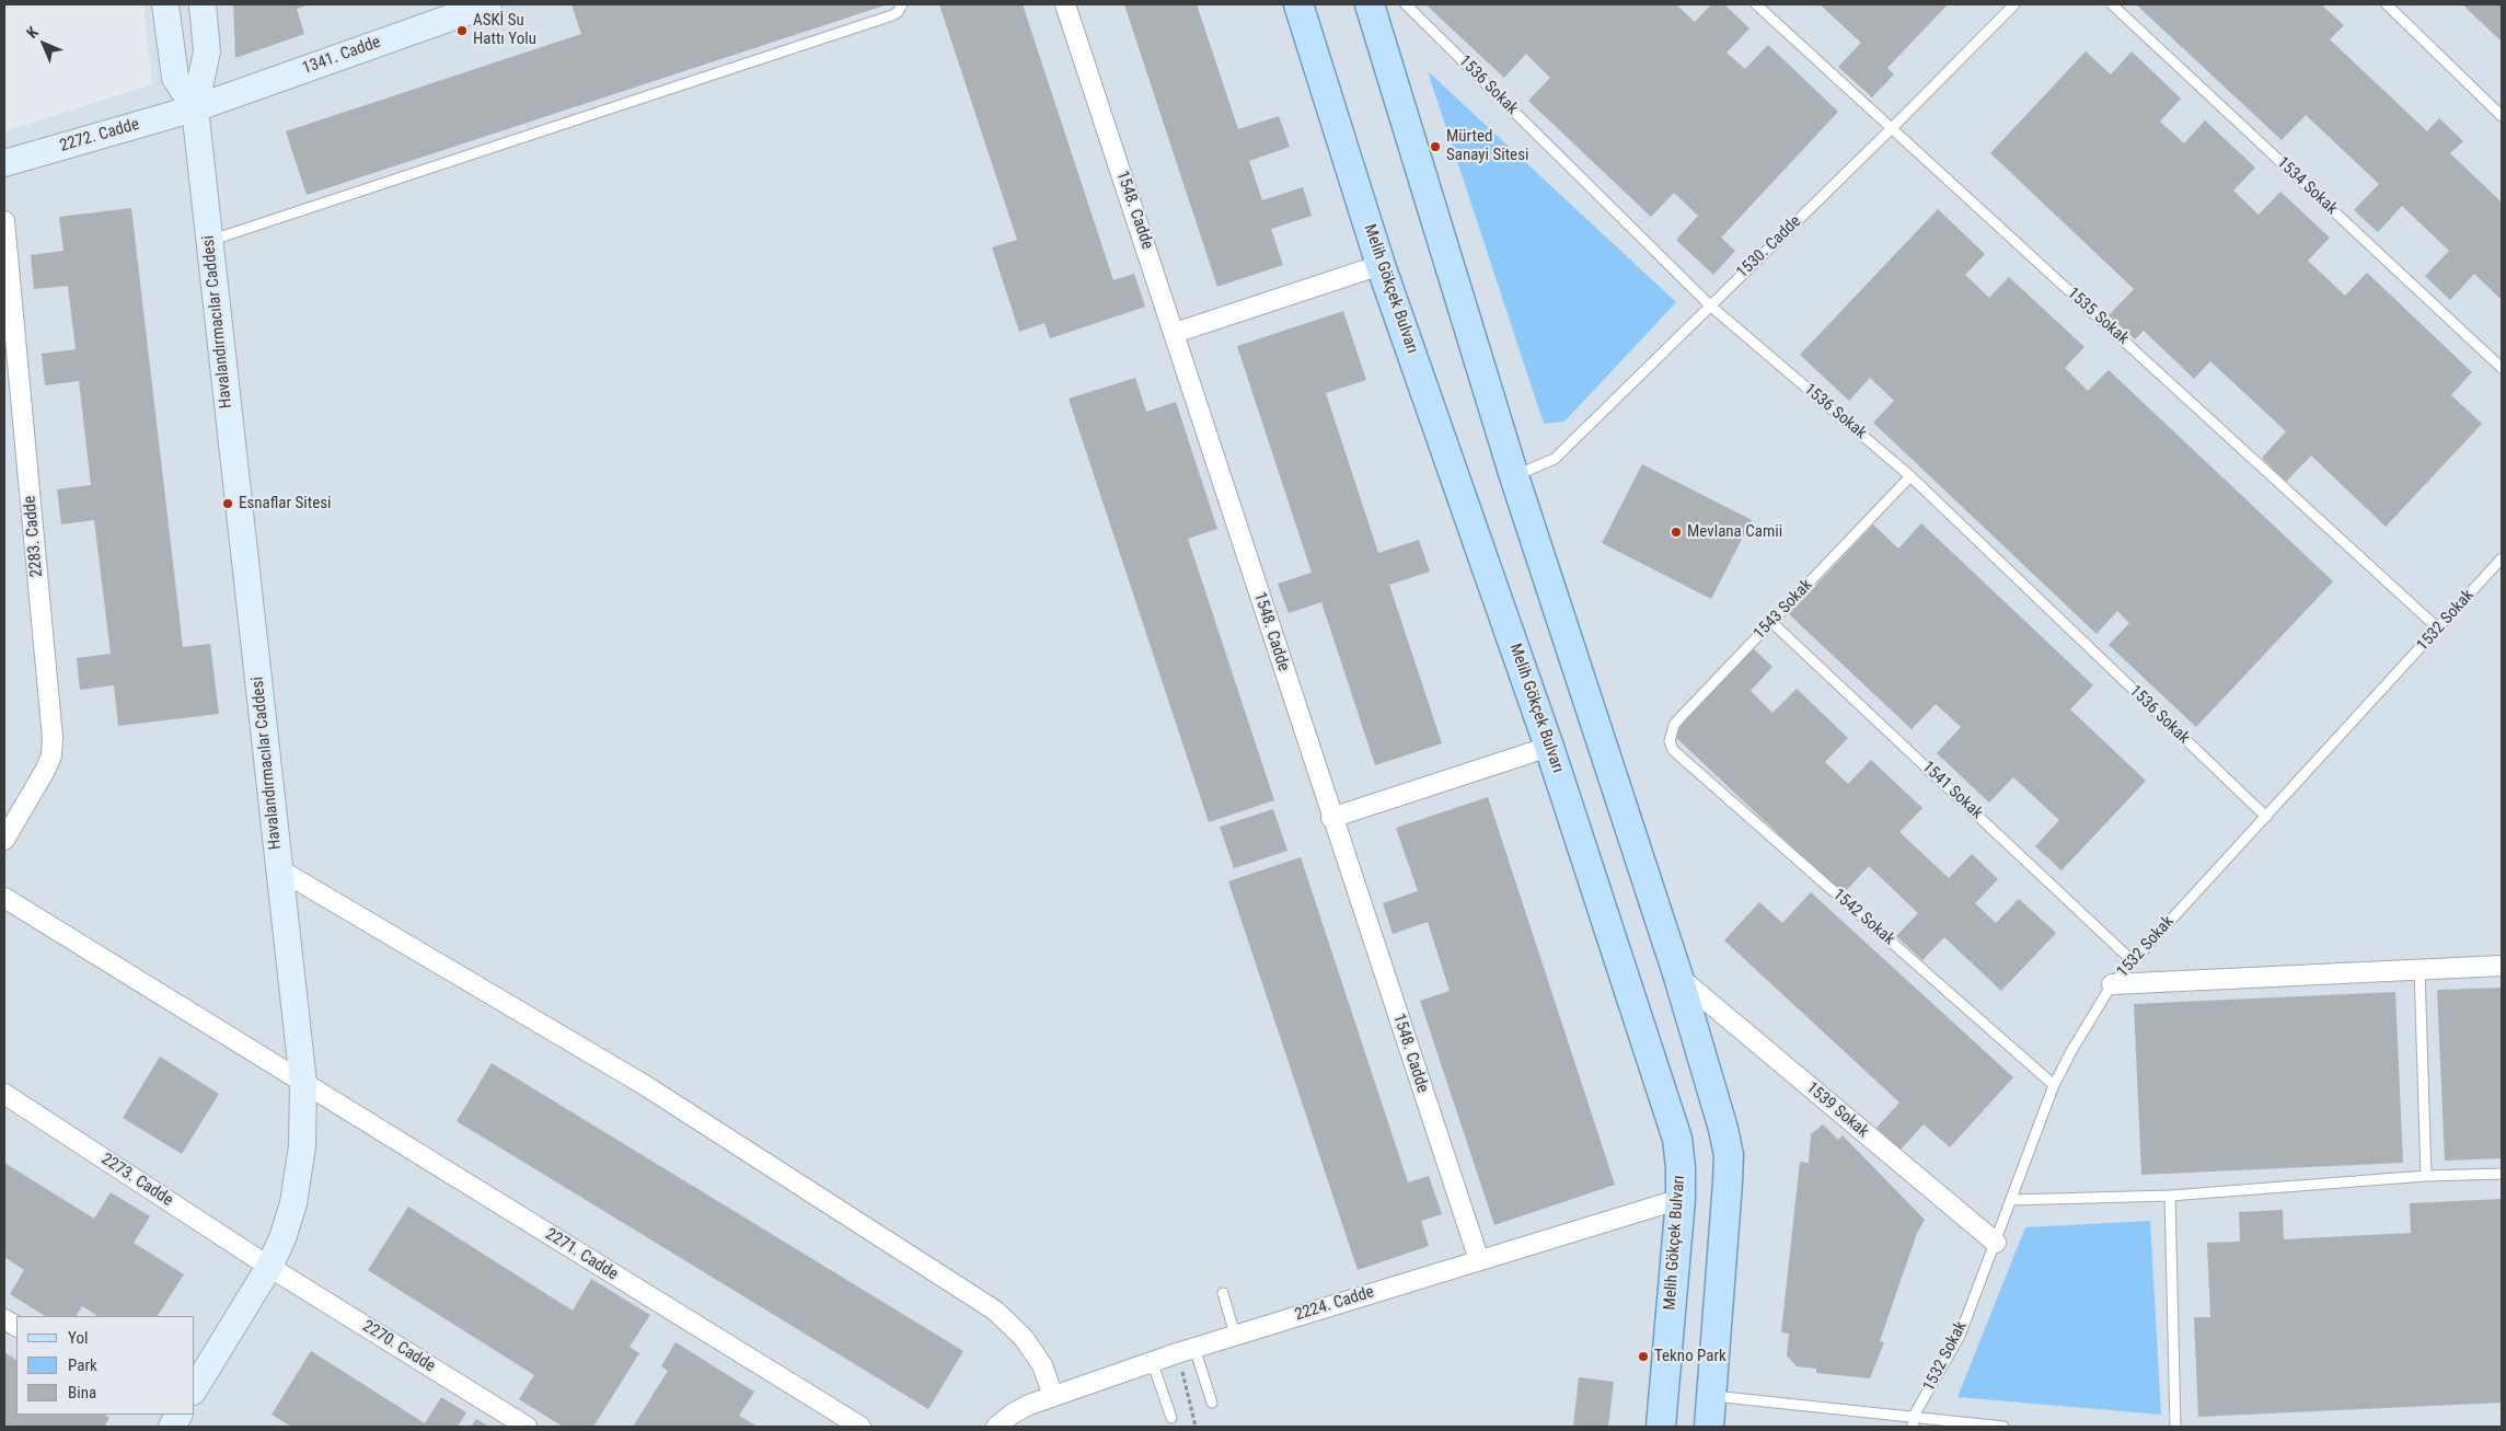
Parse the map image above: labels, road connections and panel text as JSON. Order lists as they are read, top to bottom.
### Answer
{
  "streets": {
    "main road": ["Melih Gökçek Bulvarı"],
    "street": [
      "1341. Cadde",
      "2272. Cadde",
      "1548. Cadde",
      "Havalandırmacılar Caddesi",
      "2283. Cadde",
      "1539 Sokak",
      "2273. Cadde",
      "2271. Cadde",
      "2224. Cadde",
      "2270. Cadde"
    ],
    "lane": [
      "1536 Sokak",
      "1534 Sokak",
      "1530. Cadde",
      "1535 Sokak",
      "1543 Sokak",
      "1532 Sokak",
      "1541 Sokak",
      "1542 Sokak"
    ]
  },
  "crossings": [
    ["1341. Cadde", "2272. Cadde"],
    ["1341. Cadde", "Havalandırmacılar Caddesi"],
    ["1536 Sokak", "1530. Cadde"],
    ["1536 Sokak", "1543 Sokak"],
    ["1536 Sokak", "1532 Sokak"],
    ["2272. Cadde", "Havalandırmacılar Caddesi"],
    ["1548. Cadde", "2224. Cadde"],
    ["1530. Cadde", "1535 Sokak"],
    ["Melih Gökçek Bulvarı", "2224. Cadde"],
    ["1535 Sokak", "1532 Sokak"],
    ["Havalandırmacılar Caddesi", "2273. Cadde"],
    ["Havalandırmacılar Caddesi", "2271. Cadde"],
    ["Havalandırmacılar Caddesi", "2270. Cadde"],
    ["1543 Sokak", "1541 Sokak"],
    ["1543 Sokak", "1542 Sokak"],
    ["1532 Sokak", "1541 Sokak"],
    ["1532 Sokak", "1542 Sokak"],
    ["1532 Sokak", "1539 Sokak"],
    ["2273. Cadde", "2270. Cadde"]
  ],
  "places": [
    "ASKİ Su Hattı Yolu",
    "Mürted Sanayi Sitesi",
    "Esnaflar Sitesi",
    "Mevlana Camii",
    "Tekno Park"
  ],
  "legend": ["Yol", "Park", "Bina"],
  "north": "top left"
}
